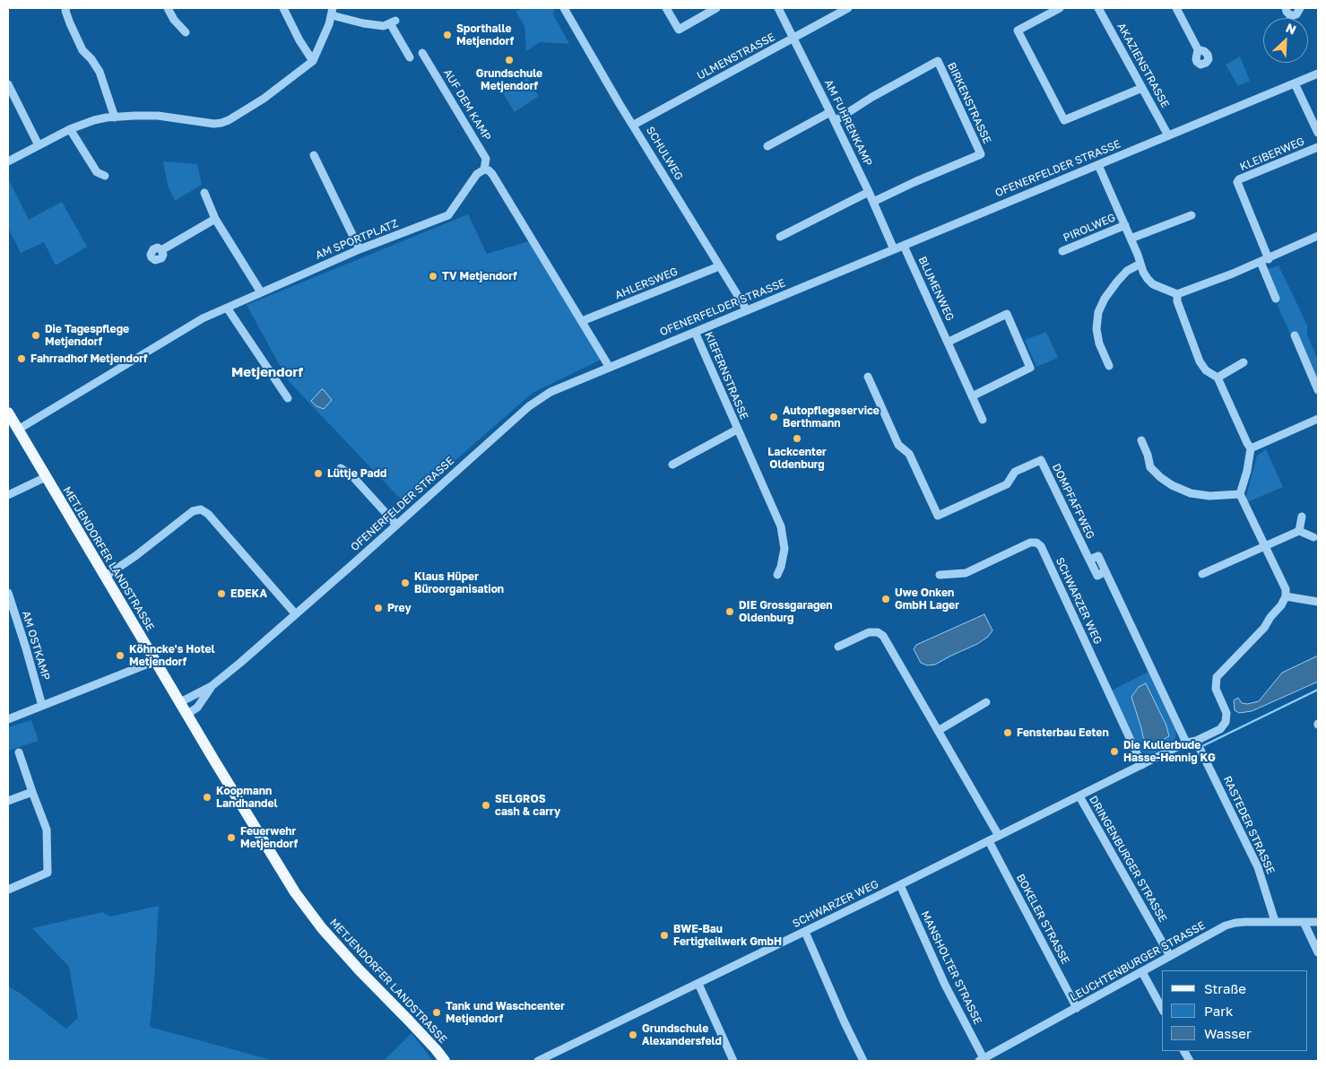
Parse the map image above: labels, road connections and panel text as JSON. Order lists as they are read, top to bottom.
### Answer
{
  "streets": {
    "main road": ["METJENDORFER LANDSTRASSE"],
    "street": [
      "ULMENSTRASSE",
      "AKAZIENSTRASSE",
      "BIRKENSTRASSE",
      "AUF DEM KAMP",
      "AM FUHRENKAMP",
      "SCHULWEG",
      "KLEIBERWEG",
      "OFENERFELDER STRASSE",
      "PIROLWEG",
      "AM SPORTPLATZ",
      "AHLERSWEG",
      "BLUMENWEG",
      "KIEFERNSTRASSE",
      "DOMPFAFFWEG",
      "SCHWARZER WEG",
      "AM OSTKAMP",
      "RASTEDER STRASSE",
      "DRINGENBURGER STRASSE",
      "BOKELER STRASSE",
      "LEUCHTENBURGER STRASSE",
      "MANSHOLTER STRASSE"
    ]
  },
  "crossings": [
    ["ULMENSTRASSE", "AM FUHRENKAMP"],
    ["ULMENSTRASSE", "SCHULWEG"],
    ["AKAZIENSTRASSE", "OFENERFELDER STRASSE"],
    ["BIRKENSTRASSE", "AM FUHRENKAMP"],
    ["AUF DEM KAMP", "AM SPORTPLATZ"],
    ["AM FUHRENKAMP", "OFENERFELDER STRASSE"],
    ["SCHULWEG", "OFENERFELDER STRASSE"],
    ["SCHULWEG", "AHLERSWEG"],
    ["OFENERFELDER STRASSE", "BLUMENWEG"],
    ["OFENERFELDER STRASSE", "KIEFERNSTRASSE"],
    ["OFENERFELDER STRASSE", "METJENDORFER LANDSTRASSE"],
    ["AM SPORTPLATZ", "METJENDORFER LANDSTRASSE"],
    ["DOMPFAFFWEG", "SCHWARZER WEG"],
    ["SCHWARZER WEG", "RASTEDER STRASSE"],
    ["SCHWARZER WEG", "DRINGENBURGER STRASSE"],
    ["SCHWARZER WEG", "BOKELER STRASSE"],
    ["SCHWARZER WEG", "MANSHOLTER STRASSE"],
    ["RASTEDER STRASSE", "LEUCHTENBURGER STRASSE"],
    ["DRINGENBURGER STRASSE", "LEUCHTENBURGER STRASSE"],
    ["BOKELER STRASSE", "LEUCHTENBURGER STRASSE"],
    ["LEUCHTENBURGER STRASSE", "MANSHOLTER STRASSE"]
  ],
  "districts": ["Metjendorf"],
  "places": [
    "Sporthalle Metjendorf",
    "Grundschule Metjendorf",
    "TV Metjendorf",
    "Die Tagespflege Metjendorf",
    "Fahrradhof Metjendorf",
    "Autopflegeservice Berthmann",
    "Lackcenter Oldenburg",
    "Lüttje Padd",
    "Klaus Hüper Büroorganisation",
    "EDEKA",
    "Uwe Onken GmbH Lager",
    "Prey",
    "DIE Grossgaragen Oldenburg",
    "Köhncke's Hotel Metjendorf",
    "Fensterbau Eeten",
    "Die Kullerbude Hasse-Hennig KG",
    "Koopmann Landhandel",
    "SELGROS cash & carry",
    "Feuerwehr Metjendorf",
    "BWE-Bau Fertigteilwerk GmbH",
    "Tank und Waschcenter Metjendorf",
    "Grundschule Alexandersfeld"
  ],
  "legend": ["Straße", "Park", "Wasser"],
  "north": "top right"
}
